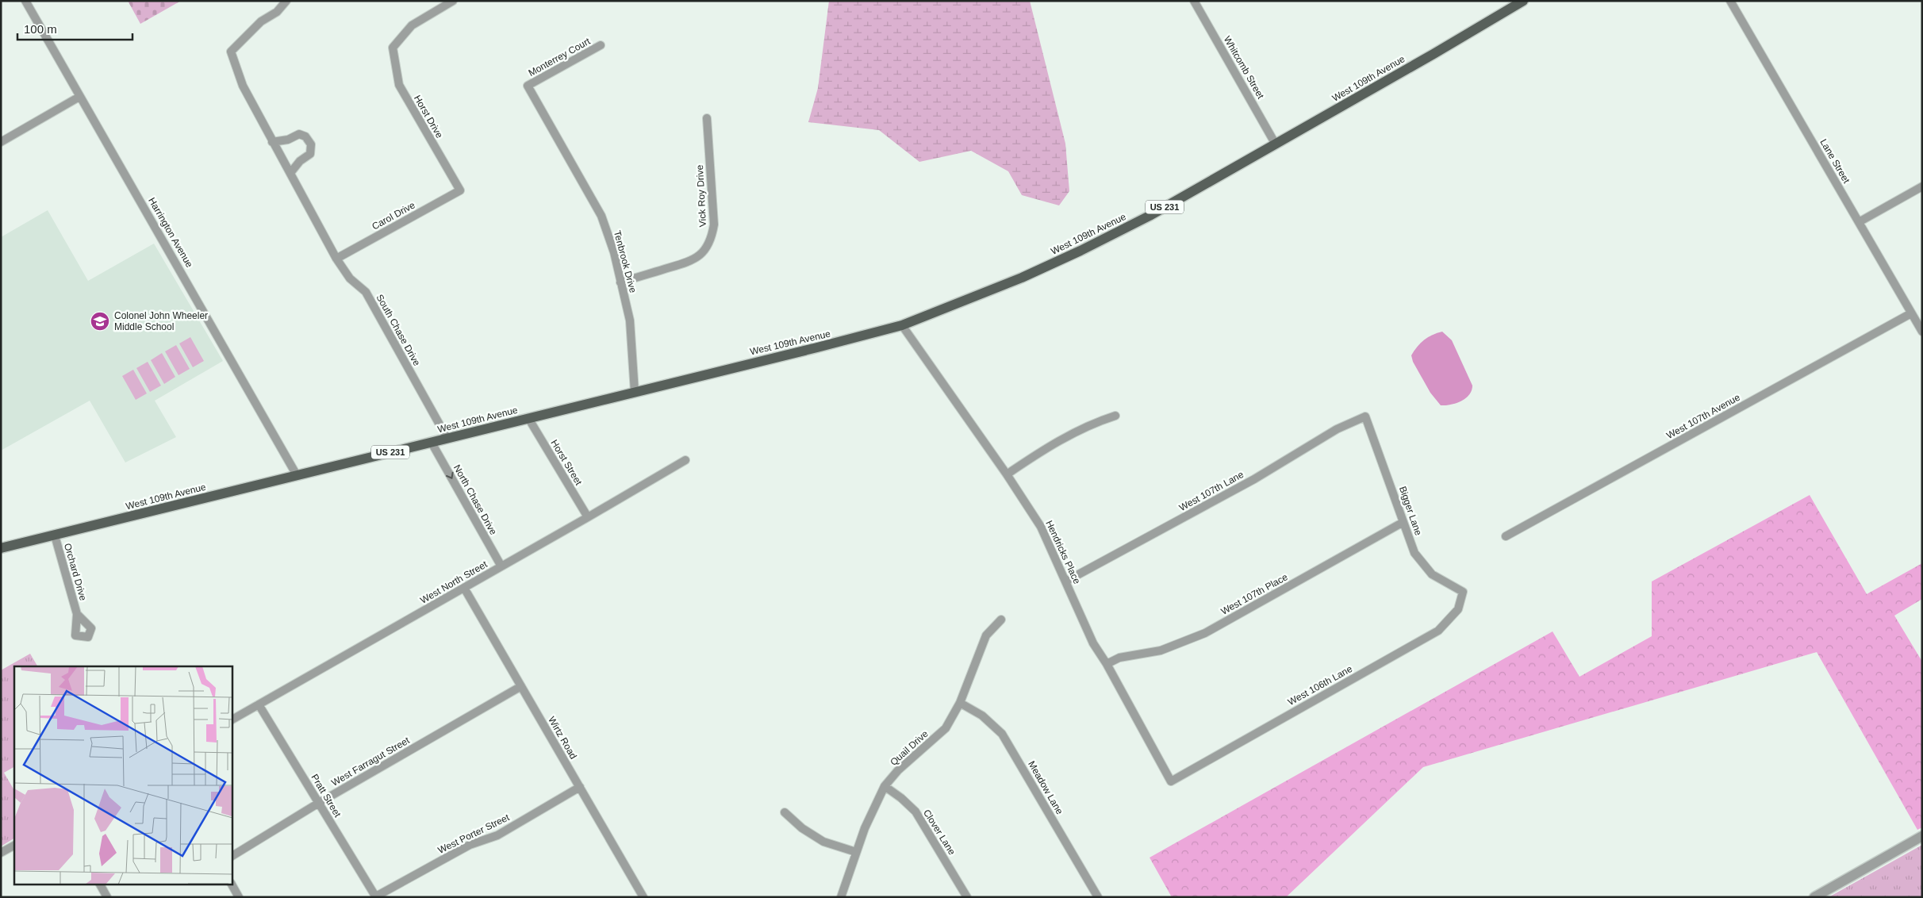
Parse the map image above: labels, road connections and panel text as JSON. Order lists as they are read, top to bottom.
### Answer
{
  "streets": {
    "main road": ["West 109th Avenue", "US 231"],
    "street": [
      "Monterrey Court",
      "Whitcomb Street",
      "Horst Drive",
      "Lane Street",
      "Vick Roy Drive",
      "Carol Drive",
      "Harrington Avenue",
      "Tenbrook Drive",
      "South Chase Drive",
      "West 107th Avenue",
      "Horst Street",
      "West 107th Lane",
      "North Chase Drive",
      "Bigger Lane",
      "Hendricks Place",
      "Orchard Drive",
      "West North Street",
      "West 107th Place",
      "West 106th Lane",
      "Wirtz Road",
      "Quail Drive",
      "West Farragut Street",
      "Meadow Lane",
      "Pratt Street",
      "Clover Lane",
      "West Porter Street"
    ]
  },
  "crossings": [
    ["Monterrey Court", "Tenbrook Drive"],
    ["Whitcomb Street", "West 109th Avenue"],
    ["West 109th Avenue", "Harrington Avenue"],
    ["West 109th Avenue", "Tenbrook Drive"],
    ["West 109th Avenue", "South Chase Drive"],
    ["West 109th Avenue", "Horst Street"],
    ["West 109th Avenue", "North Chase Drive"],
    ["West 109th Avenue", "Hendricks Place"],
    ["West 109th Avenue", "Orchard Drive"],
    ["Horst Drive", "Carol Drive"],
    ["Lane Street", "West 107th Avenue"],
    ["Vick Roy Drive", "Tenbrook Drive"],
    ["Carol Drive", "South Chase Drive"],
    ["Horst Street", "West North Street"],
    ["West 107th Lane", "Bigger Lane"],
    ["West 107th Lane", "Hendricks Place"],
    ["North Chase Drive", "West North Street"],
    ["Bigger Lane", "West 107th Place"],
    ["Bigger Lane", "West 106th Lane"],
    ["Hendricks Place", "West 107th Place"],
    ["Hendricks Place", "West 106th Lane"],
    ["West North Street", "Wirtz Road"],
    ["West North Street", "Pratt Street"],
    ["Wirtz Road", "West Farragut Street"],
    ["Wirtz Road", "West Porter Street"],
    ["Quail Drive", "Meadow Lane"],
    ["Quail Drive", "Clover Lane"],
    ["West Farragut Street", "Pratt Street"],
    ["Pratt Street", "West Porter Street"]
  ],
  "one_way": ["North Chase Drive"],
  "places": {
    "school or university": ["Colonel John Wheeler Middle School"]
  },
  "scale_bar": "100 m"
}
